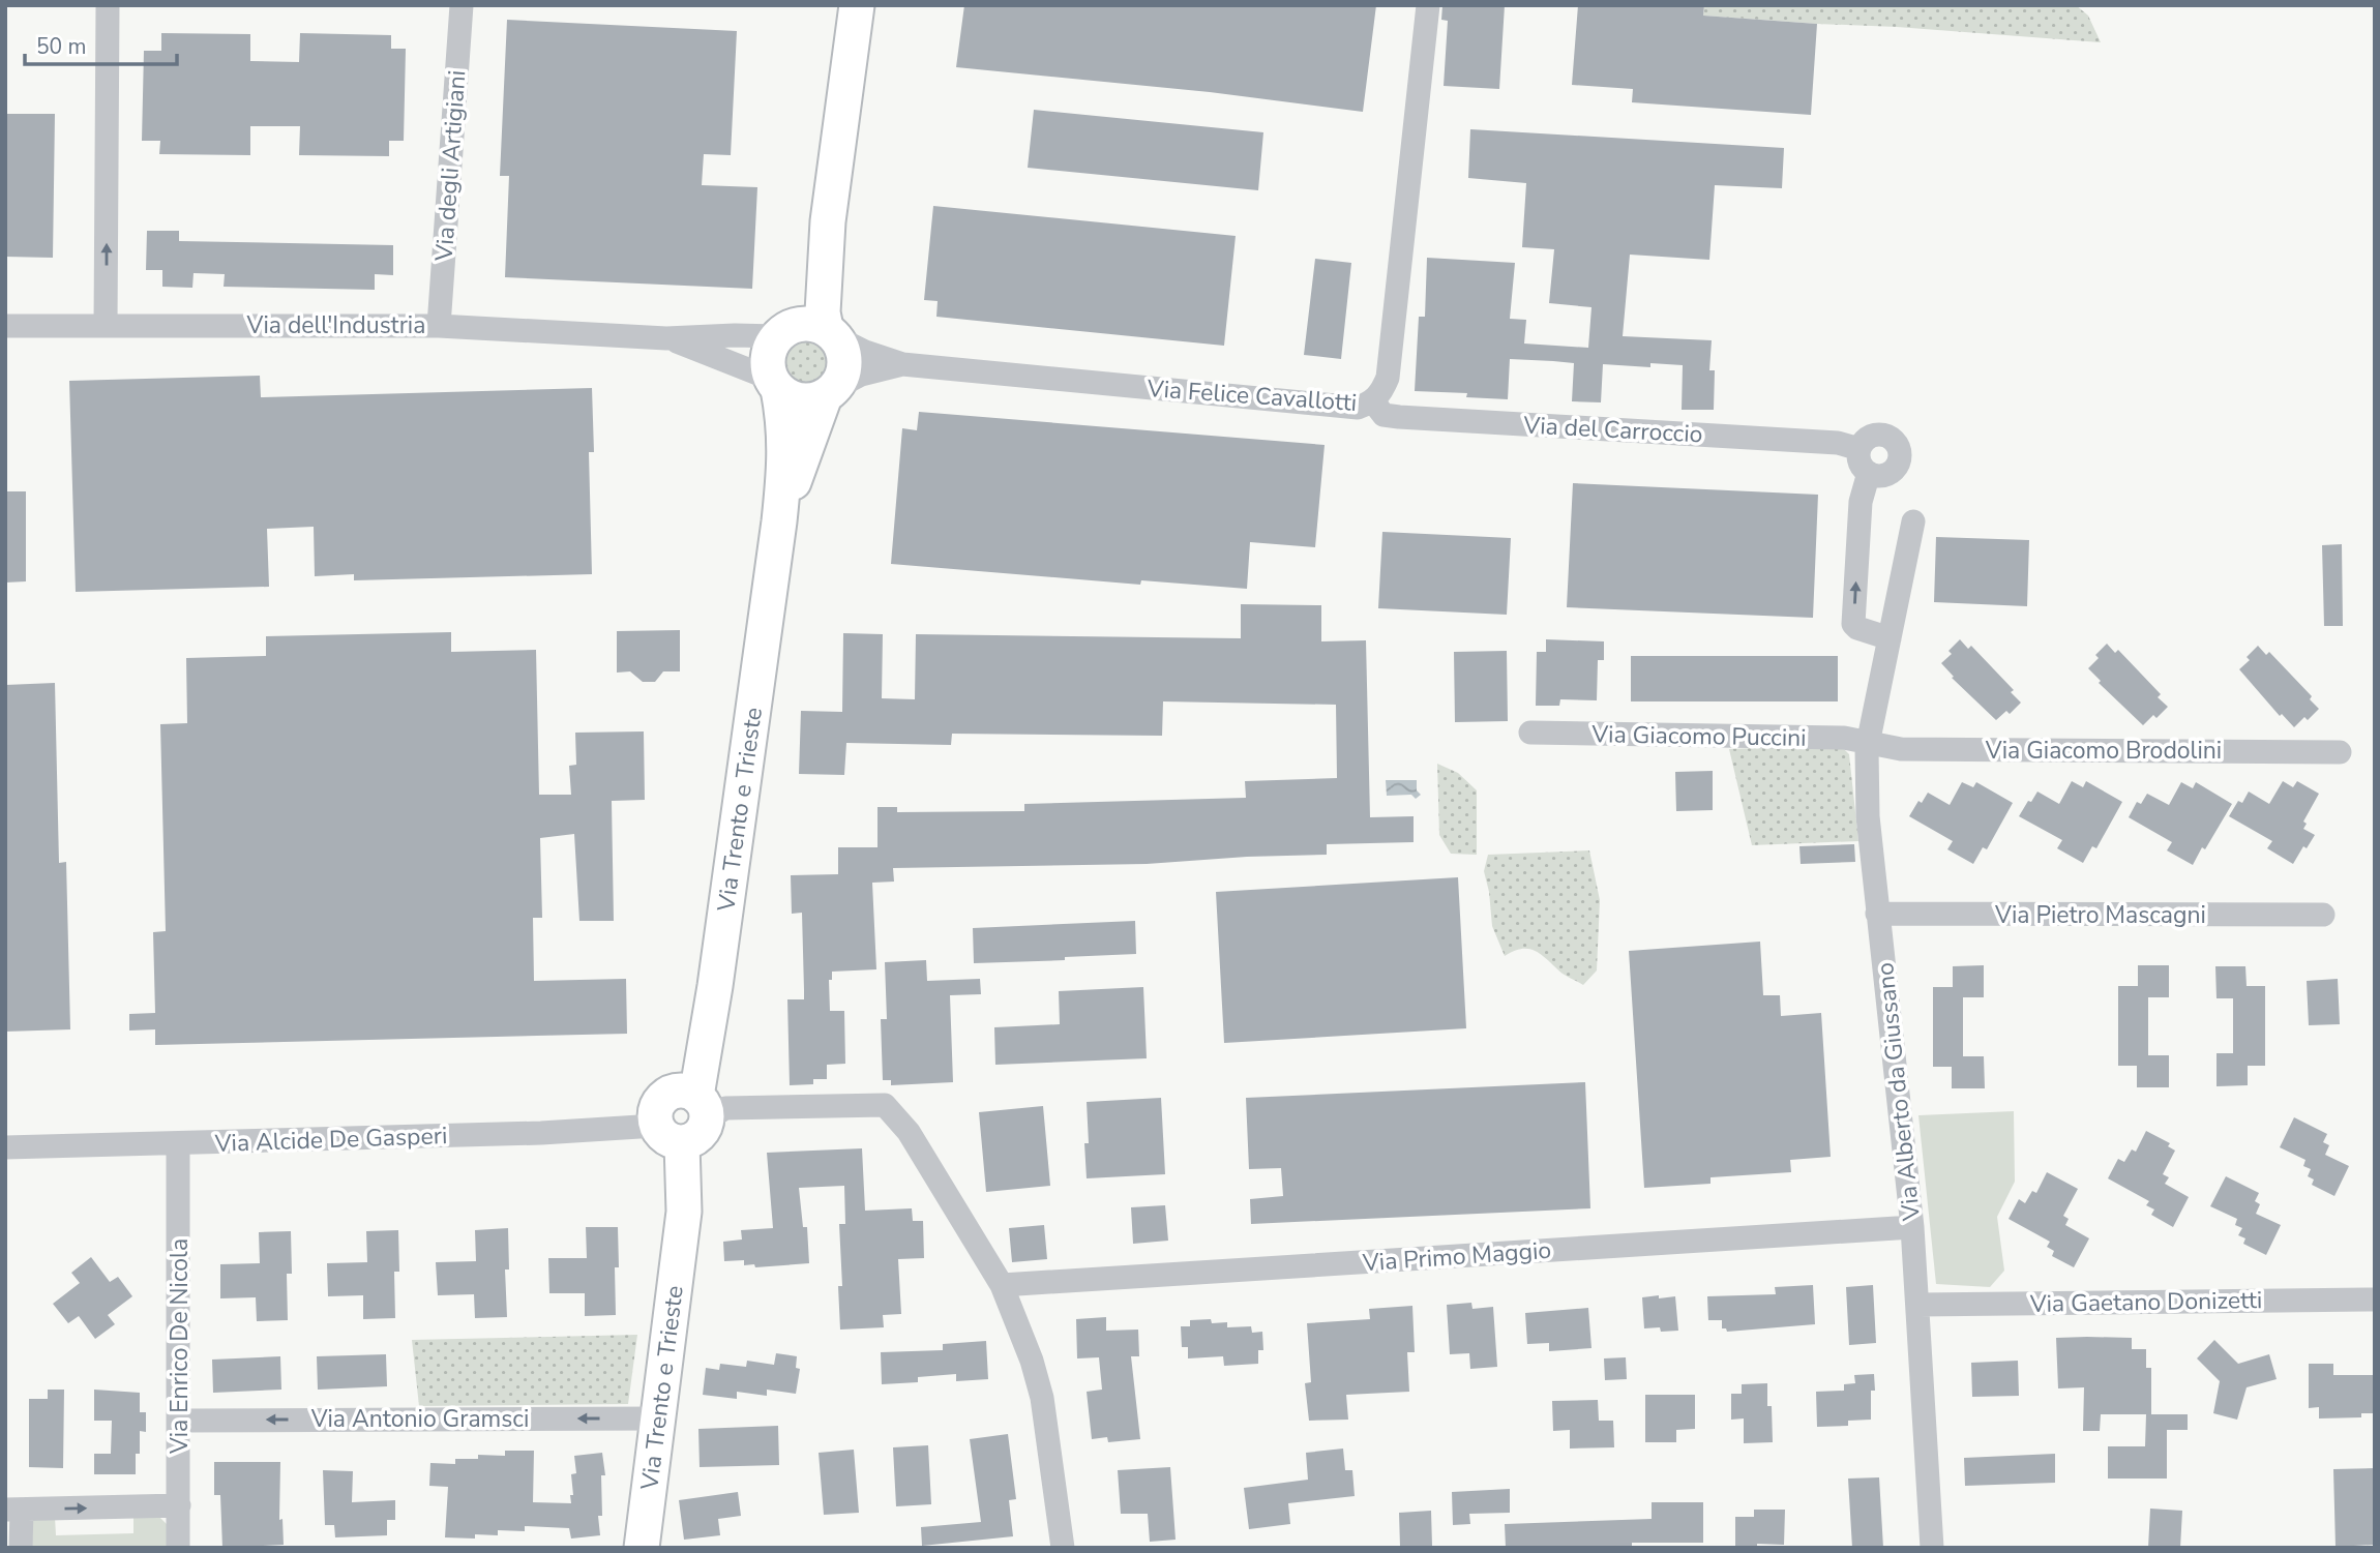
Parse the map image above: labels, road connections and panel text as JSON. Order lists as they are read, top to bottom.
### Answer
{
  "streets": {
    "street": [
      "Via degli Artigiani",
      "Via dell'Industria",
      "Via Felice Cavallotti",
      "Via del Carroccio",
      "Via Giacomo Puccini",
      "Via Giacomo Brodolini",
      "Via Trento e Trieste",
      "Via Pietro Mascagni",
      "Via Alberto da Giussano",
      "Via Alcide De Gasperi",
      "Via Primo Maggio",
      "Via Gaetano Donizetti",
      "Via Enrico De Nicola",
      "Via Antonio Gramsci"
    ]
  },
  "crossings": [
    ["Via degli Artigiani", "Via dell'Industria"],
    ["Via dell'Industria", "Via Felice Cavallotti"],
    ["Via dell'Industria", "Via Trento e Trieste"],
    ["Via Felice Cavallotti", "Via del Carroccio"],
    ["Via Felice Cavallotti", "Via Trento e Trieste"],
    ["Via Giacomo Puccini", "Via Giacomo Brodolini"],
    ["Via Giacomo Puccini", "Via Alberto da Giussano"],
    ["Via Giacomo Brodolini", "Via Alberto da Giussano"],
    ["Via Trento e Trieste", "Via Alcide De Gasperi"],
    ["Via Trento e Trieste", "Via Antonio Gramsci"],
    ["Via Pietro Mascagni", "Via Alberto da Giussano"],
    ["Via Alberto da Giussano", "Via Primo Maggio"],
    ["Via Alberto da Giussano", "Via Gaetano Donizetti"],
    ["Via Alcide De Gasperi", "Via Enrico De Nicola"],
    ["Via Enrico De Nicola", "Via Antonio Gramsci"]
  ],
  "one_way": ["Via Antonio Gramsci"],
  "scale_bar": "50 m"
}
